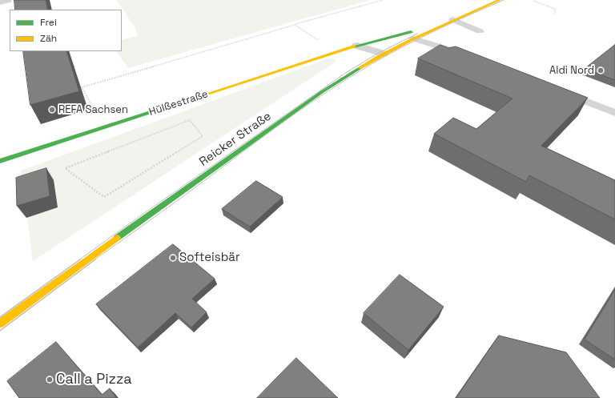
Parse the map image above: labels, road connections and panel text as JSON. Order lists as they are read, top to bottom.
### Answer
{
  "streets": {
    "street": ["Hülßestraße", "Reicker Straße"]
  },
  "crossings": [
    ["Hülßestraße", "Reicker Straße"]
  ],
  "places": [
    "Aldi Nord",
    "REFA Sachsen",
    "Softeisbär",
    "Call a Pizza"
  ],
  "legend": ["Frei", "Zäh"]
}
